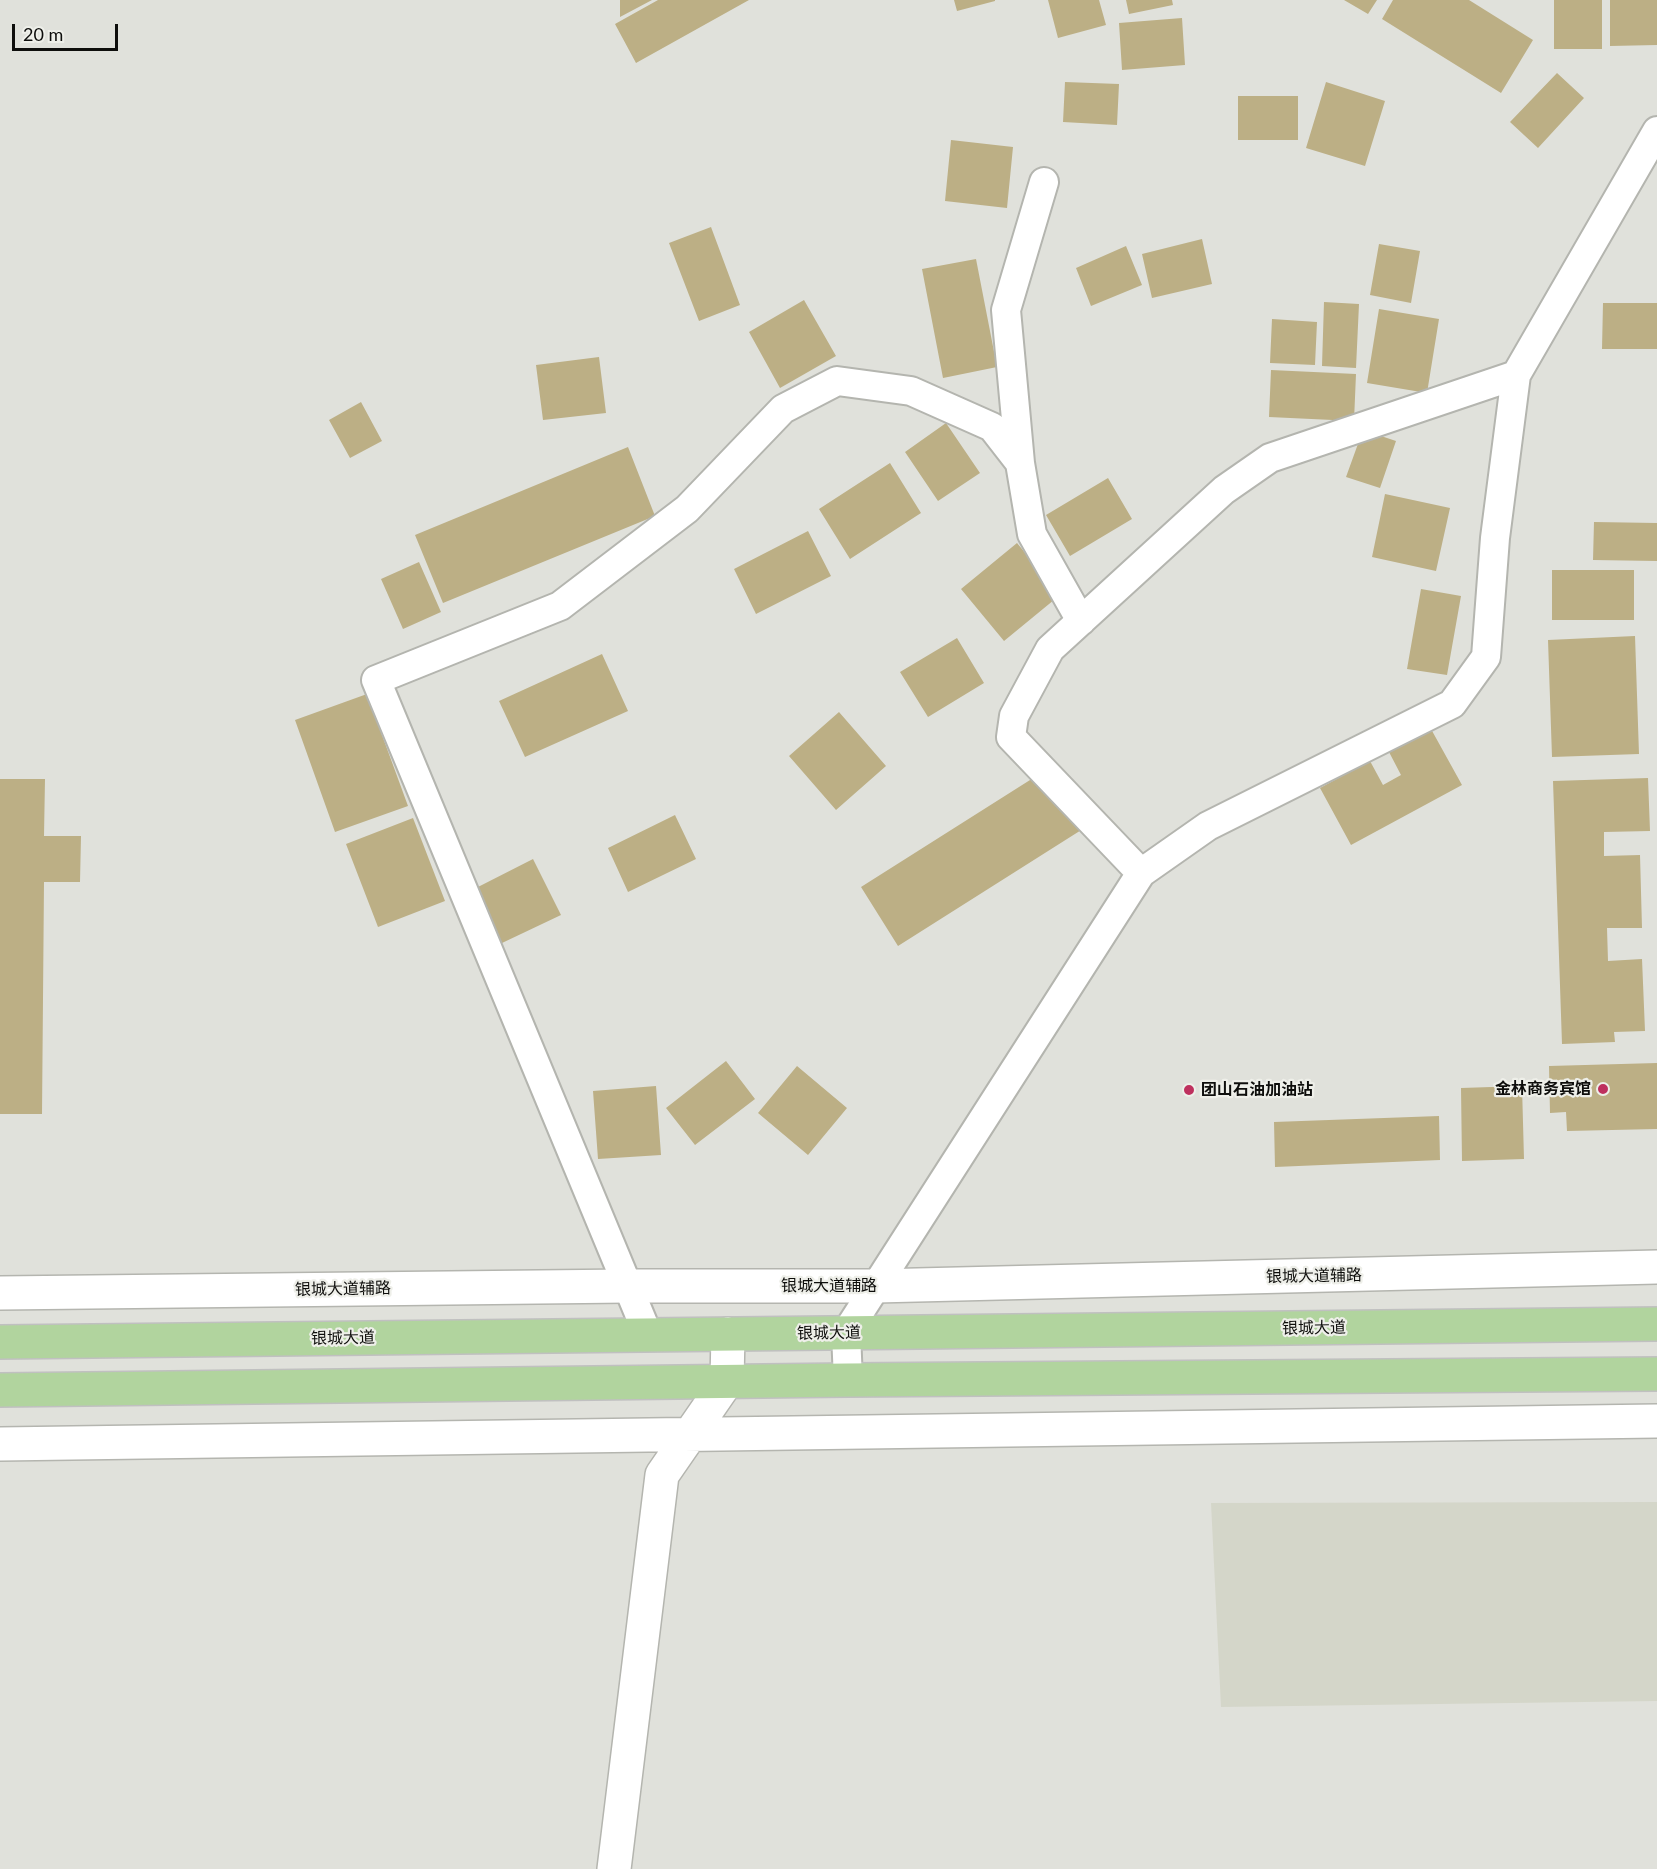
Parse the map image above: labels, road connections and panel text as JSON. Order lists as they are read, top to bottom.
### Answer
{
  "streets": {
    "main road": ["银城大道"],
    "street": ["银城大道辅路"]
  },
  "places": ["金林商务宾馆", "团山石油加油站"],
  "scale_bar": "20 m"
}
